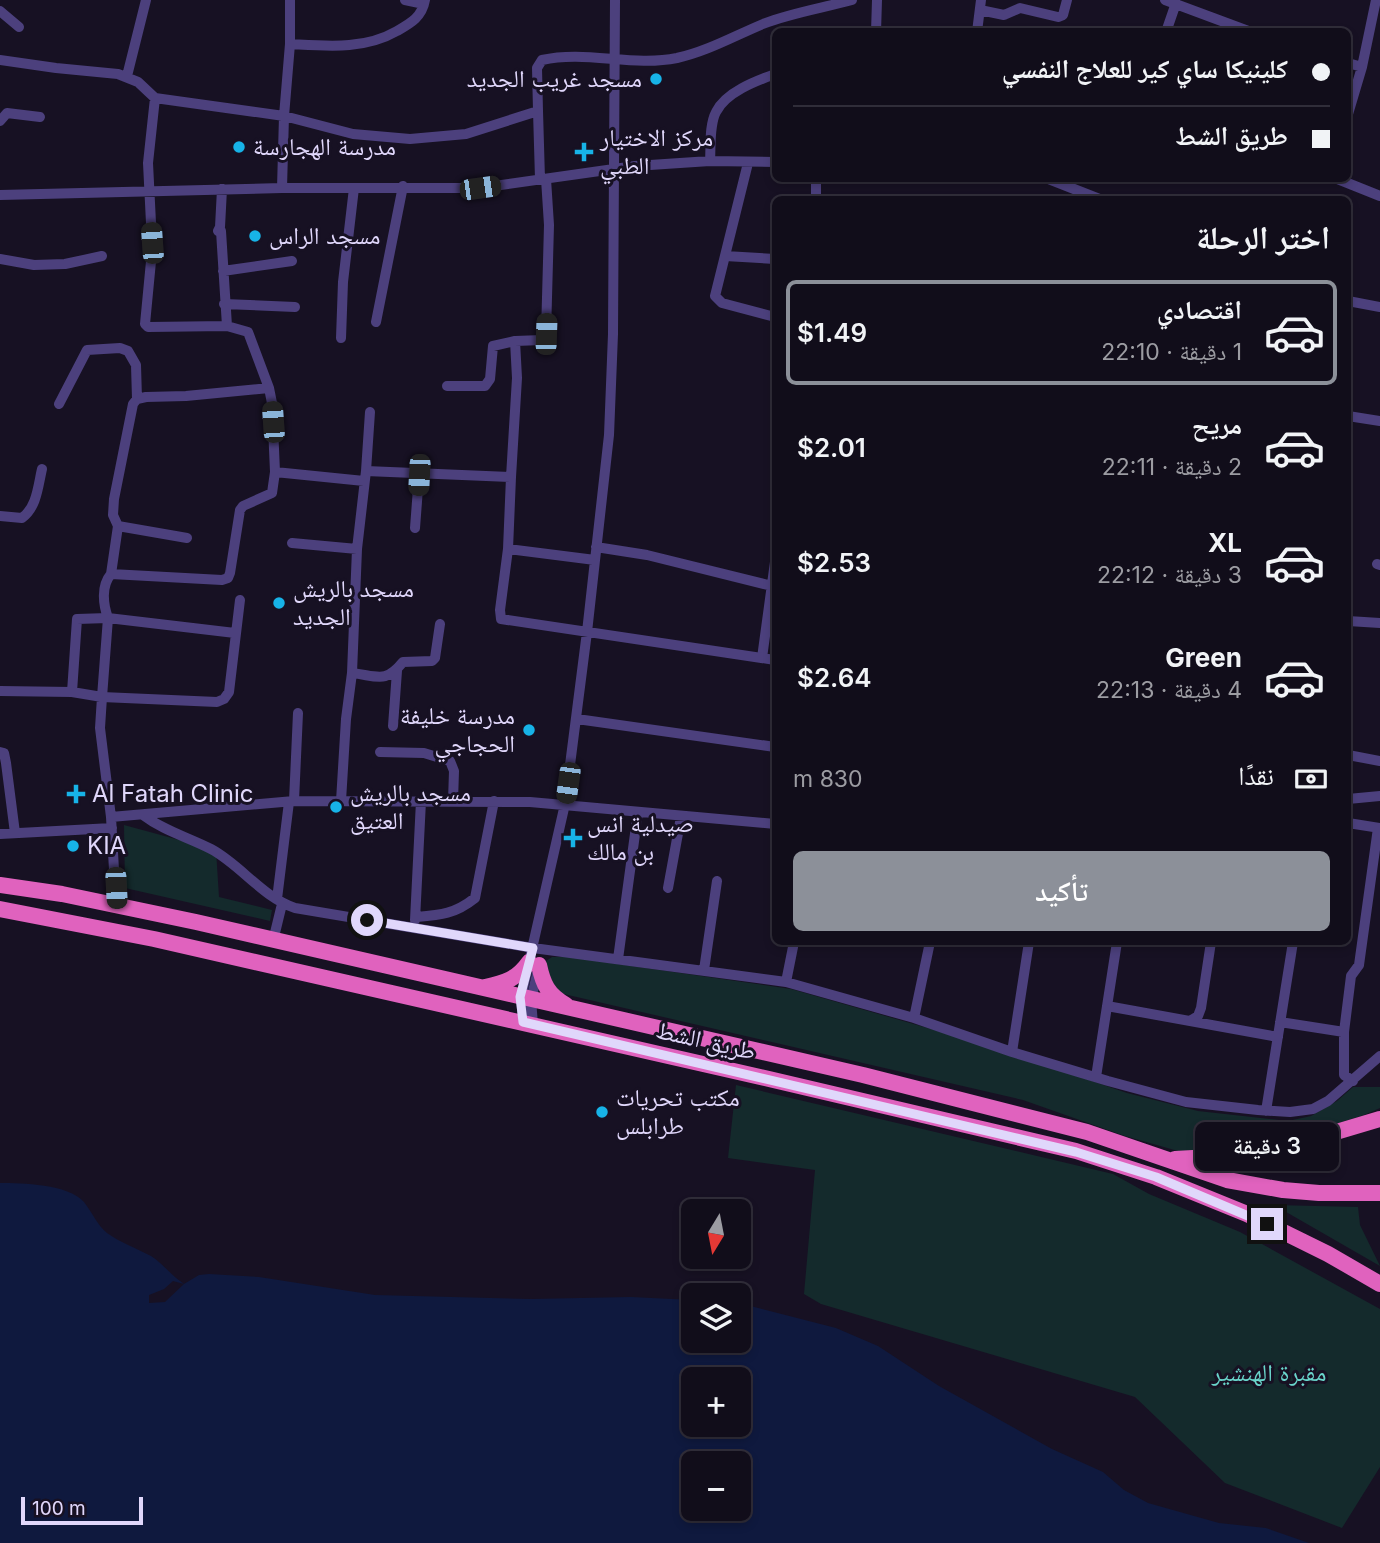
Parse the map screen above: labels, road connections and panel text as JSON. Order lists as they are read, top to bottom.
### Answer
{
  "streets": {
    "highway": ["طريق الشط"]
  },
  "parks": ["مقبرة الهنشير"],
  "places": {
    "other": [
      "مسجد غريب الجديد",
      "مدرسة الهجارسة",
      "مسجد الراس",
      "مسجد بالريش الجديد",
      "مدرسة خليفة الحجاجي",
      "مسجد بالريش العتيق",
      "KIA",
      "مكتب تحريات طرابلس"
    ],
    "health": ["مركز الاختيار الطبي", "Al Fatah Clinic", "صيدلية انس بن مالك"]
  },
  "scale_bar": "100 m",
  "north": "bottom",
  "page": {
    "banner": ["كلينيكا ساي كير للعلاج النفسي", "طريق الشط"],
    "heading": "اختر الرحلة",
    "list": [
      {
        "name": "اقتصادي",
        "note": "1 دقيقة · 22:10",
        "value": "$1.49"
      },
      {
        "name": "مريح",
        "note": "2 دقيقة · 22:11",
        "value": "$2.01"
      },
      {
        "name": "XL",
        "note": "3 دقيقة · 22:12",
        "value": "$2.53"
      },
      {
        "name": "Green",
        "note": "4 دقيقة · 22:13",
        "value": "$2.64"
      }
    ],
    "pay": ["نقدًا", "830 m"],
    "buttons": "تأكيد",
    "bubble": "3 دقيقة",
    "map_buttons": ["+", "−"],
    "scale": "100 m"
  }
}
